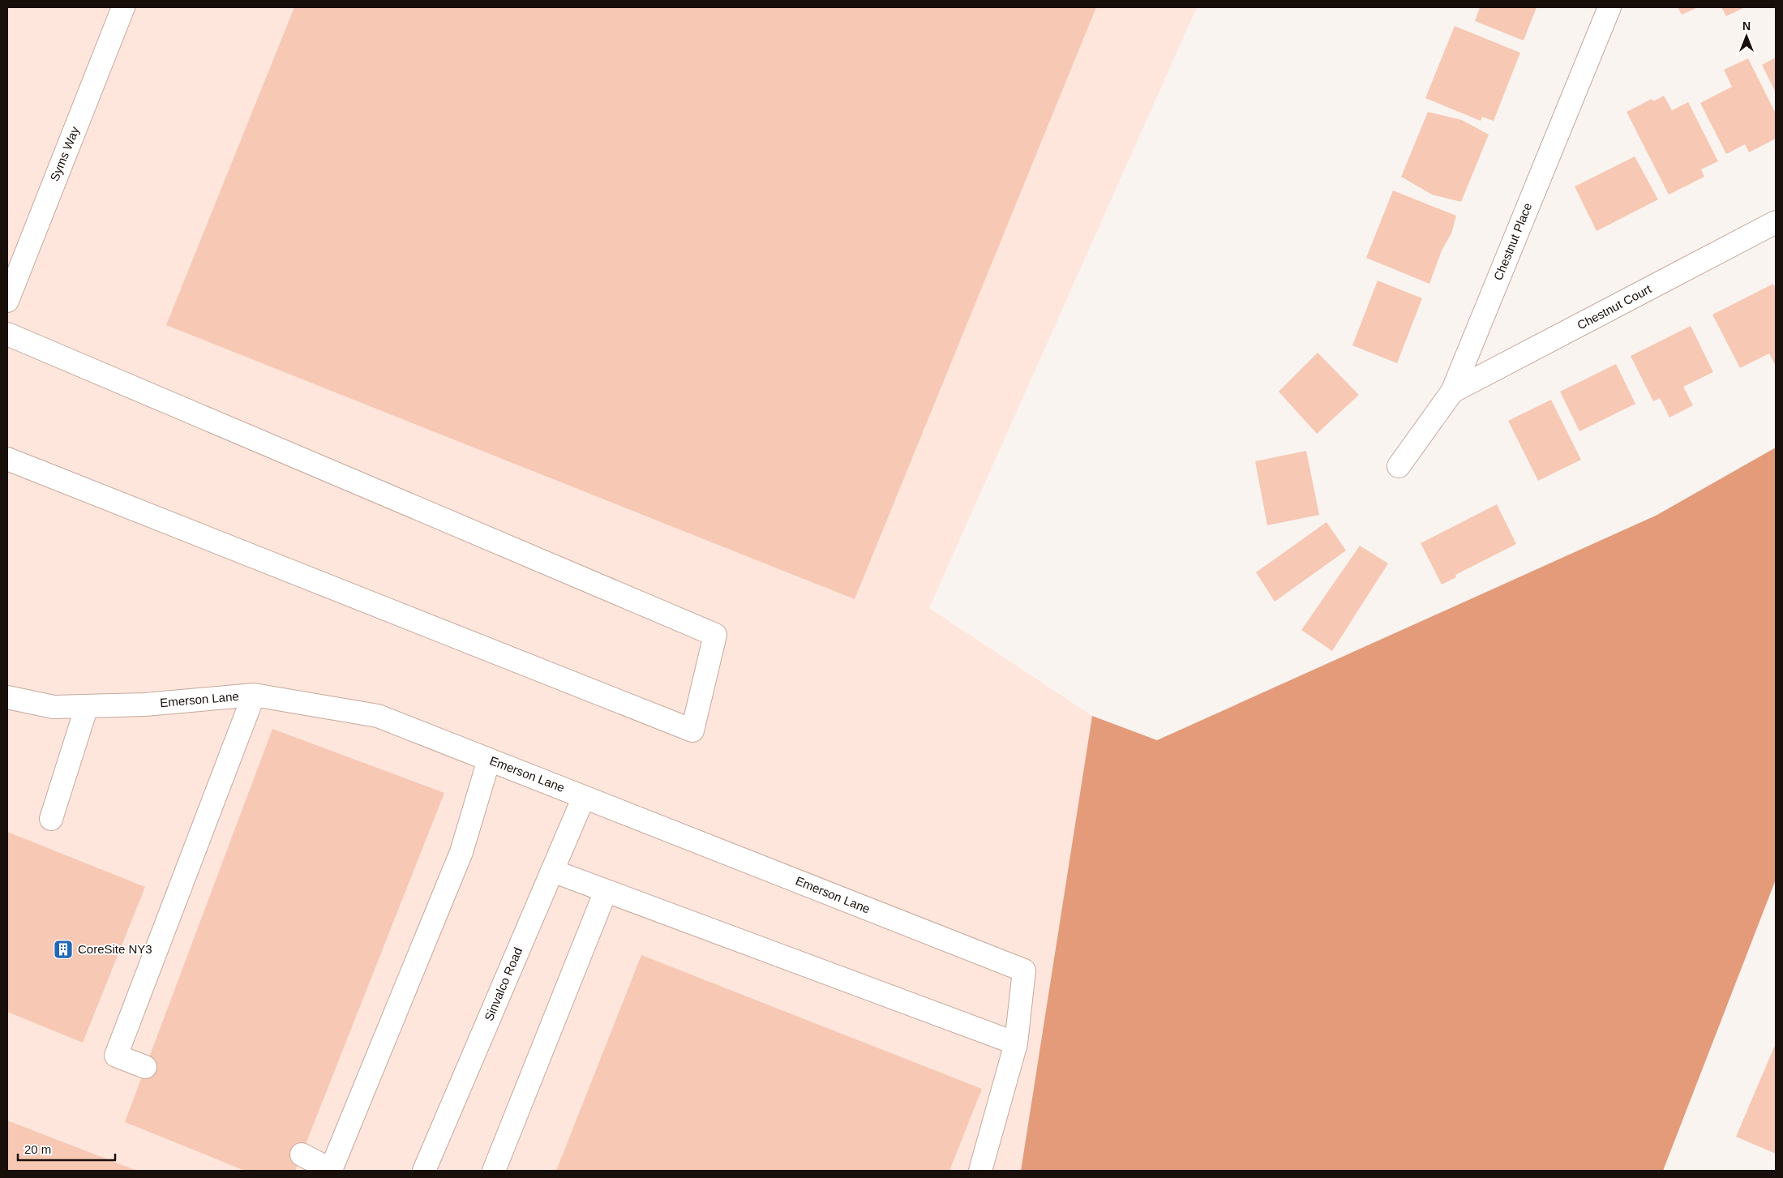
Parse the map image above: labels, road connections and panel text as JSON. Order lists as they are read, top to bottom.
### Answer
{
  "streets": {
    "street": [
      "Syms Way",
      "Chestnut Place",
      "Chestnut Court",
      "Emerson Lane",
      "Sinvalco Road"
    ]
  },
  "crossings": [
    ["Chestnut Place", "Chestnut Court"],
    ["Emerson Lane", "Sinvalco Road"]
  ],
  "places": {
    "building": ["CoreSite NY3"]
  },
  "scale_bar": "20 m",
  "north": "top"
}
